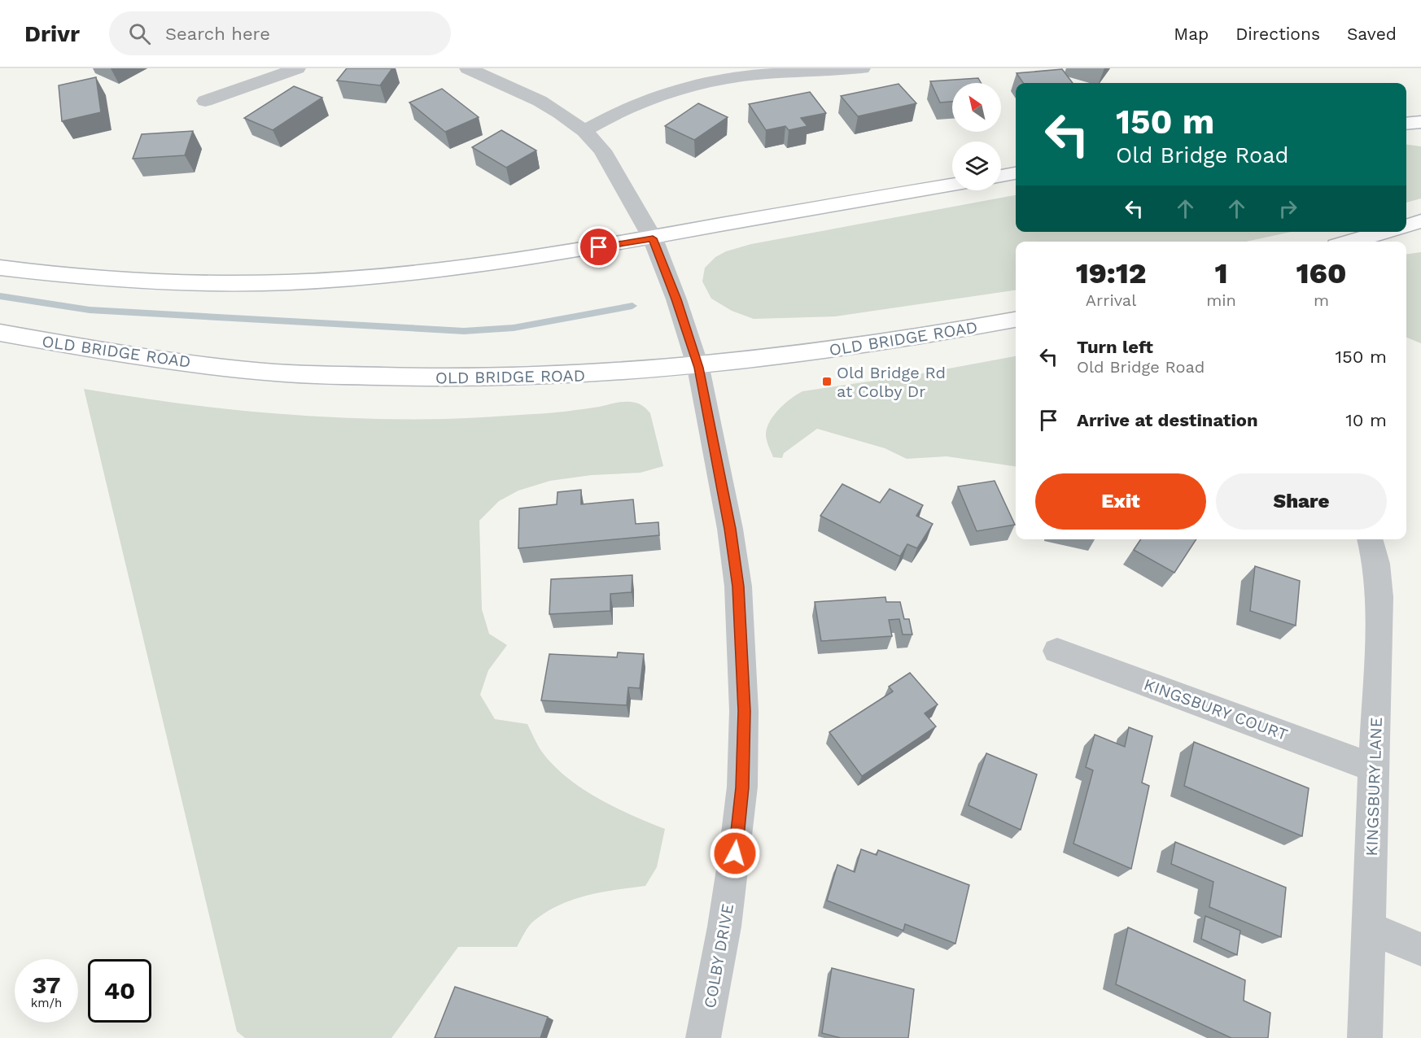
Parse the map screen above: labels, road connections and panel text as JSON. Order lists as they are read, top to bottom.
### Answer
{
  "streets": {
    "main road": ["OLD BRIDGE ROAD"],
    "street": ["KINGSBURY COURT", "KINGSBURY LANE", "COLBY DRIVE"]
  },
  "crossings": [
    ["OLD BRIDGE ROAD", "COLBY DRIVE"],
    ["KINGSBURY COURT", "KINGSBURY LANE"]
  ],
  "places": {
    "transit": ["Old Bridge Rd at Colby Dr"]
  },
  "north": "top left",
  "page": {
    "header": "Drivr",
    "search": "Search here",
    "nav": ["Map", "Directions", "Saved"],
    "turn": ["150 m", "Old Bridge Road"],
    "eta": [
      "19:12",
      "Arrival",
      "1",
      "min",
      "160",
      "m"
    ],
    "list": [
      {
        "name": "Turn left",
        "note": "Old Bridge Road",
        "value": "150 m"
      },
      {
        "name": "Arrive at destination",
        "value": "10 m"
      }
    ],
    "buttons": ["Exit", "Share"],
    "speed": "37 km/h",
    "limit": "40"
  }
}
